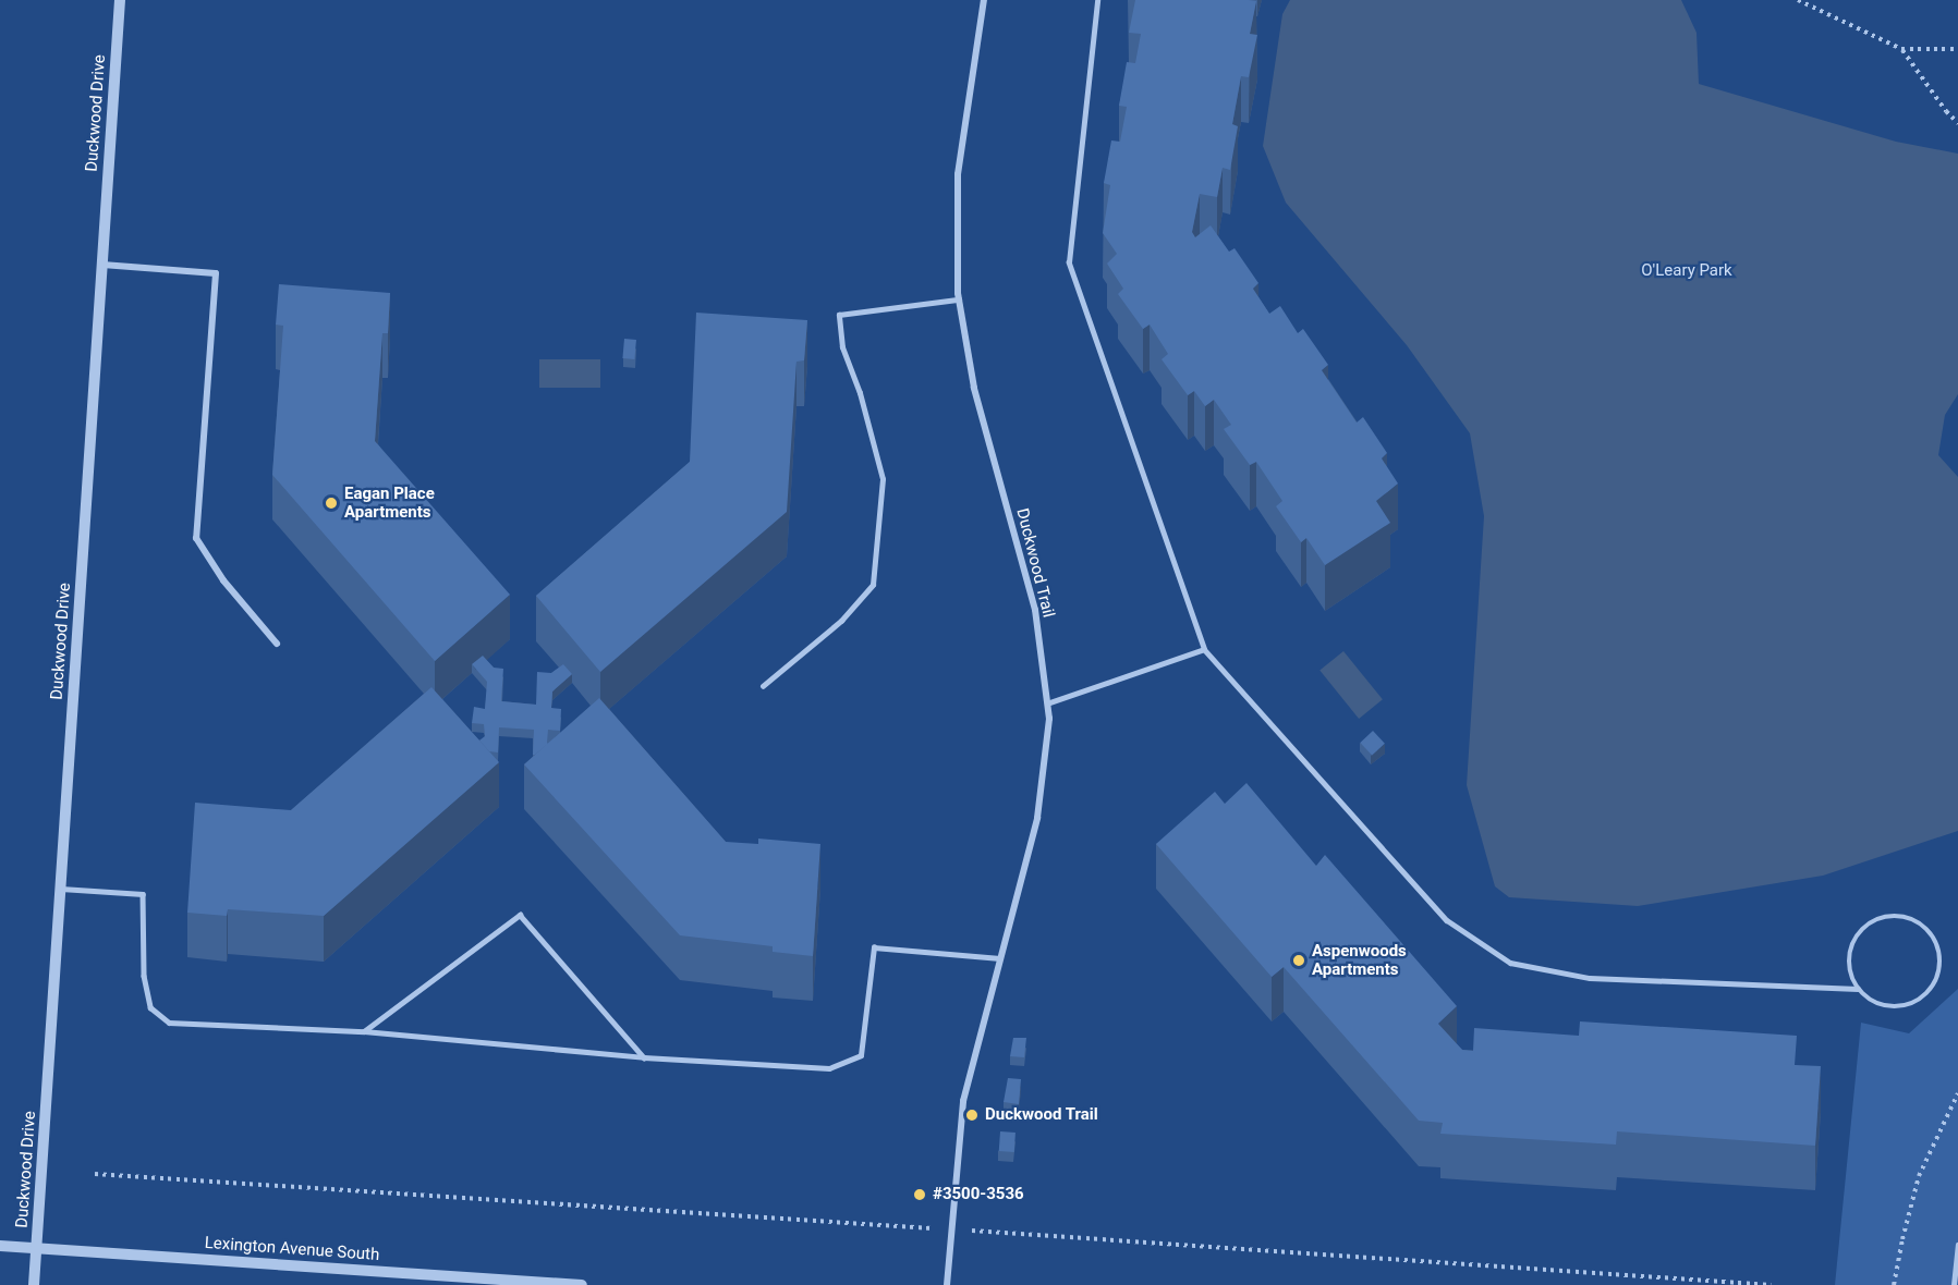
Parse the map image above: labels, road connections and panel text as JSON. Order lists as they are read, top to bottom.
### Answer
{
  "streets": {
    "street": ["Duckwood Drive", "Duckwood Trail", "Lexington Avenue South"]
  },
  "crossings": [
    ["Duckwood Drive", "Lexington Avenue South"]
  ],
  "parks": ["O'Leary Park"],
  "places": [
    "Eagan Place Apartments",
    "Aspenwoods Apartments",
    "Duckwood Trail",
    "#3500-3536"
  ]
}
